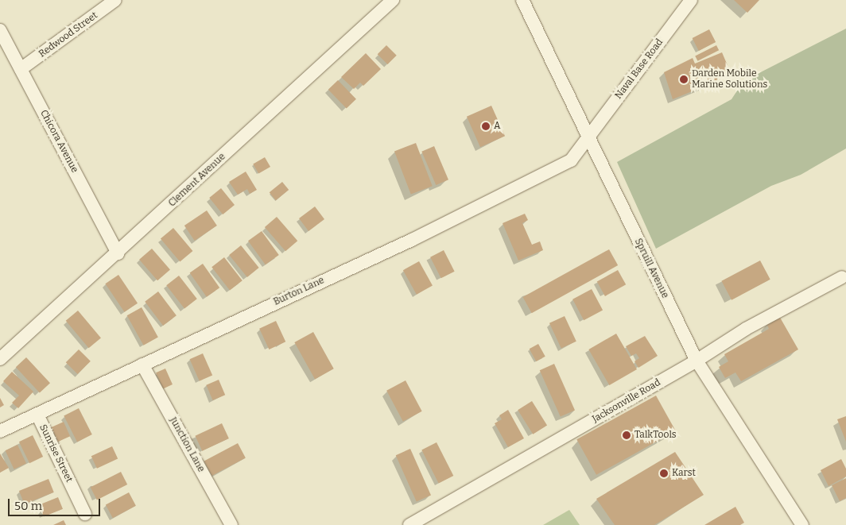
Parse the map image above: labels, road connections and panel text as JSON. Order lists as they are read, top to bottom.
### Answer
{
  "streets": {
    "street": [
      "Redwood Street",
      "Naval Base Road",
      "Chicora Avenue",
      "Clement Avenue",
      "Spruill Avenue",
      "Burton Lane",
      "Jacksonville Road",
      "Junction Lane",
      "Sunrise Street"
    ]
  },
  "crossings": [
    ["Redwood Street", "Chicora Avenue"],
    ["Naval Base Road", "Spruill Avenue"],
    ["Naval Base Road", "Burton Lane"],
    ["Chicora Avenue", "Clement Avenue"],
    ["Spruill Avenue", "Burton Lane"],
    ["Spruill Avenue", "Jacksonville Road"],
    ["Burton Lane", "Junction Lane"],
    ["Burton Lane", "Sunrise Street"]
  ],
  "places": [
    "Darden Mobile Marine Solutions",
    "A",
    "TalkTools",
    "Karst"
  ],
  "scale_bar": "50 m"
}
